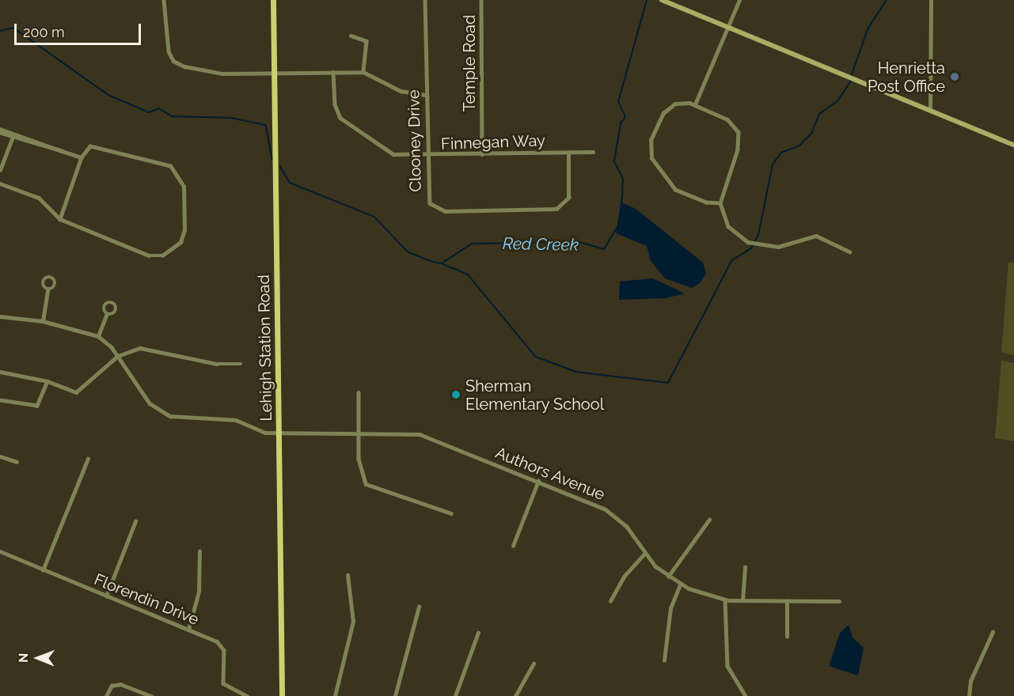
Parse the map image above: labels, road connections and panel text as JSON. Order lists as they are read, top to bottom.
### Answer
{
  "streets": {
    "main road": ["Lehigh Station Road"],
    "street": [
      "Temple Road",
      "Clooney Drive",
      "Finnegan Way",
      "Authors Avenue",
      "Florendin Drive"
    ]
  },
  "crossings": [
    ["Temple Road", "Finnegan Way"],
    ["Clooney Drive", "Finnegan Way"],
    ["Lehigh Station Road", "Authors Avenue"]
  ],
  "water": ["Red Creek"],
  "places": ["Henrietta Post Office", "Sherman Elementary School"],
  "scale_bar": "200 m",
  "north": "left"
}
